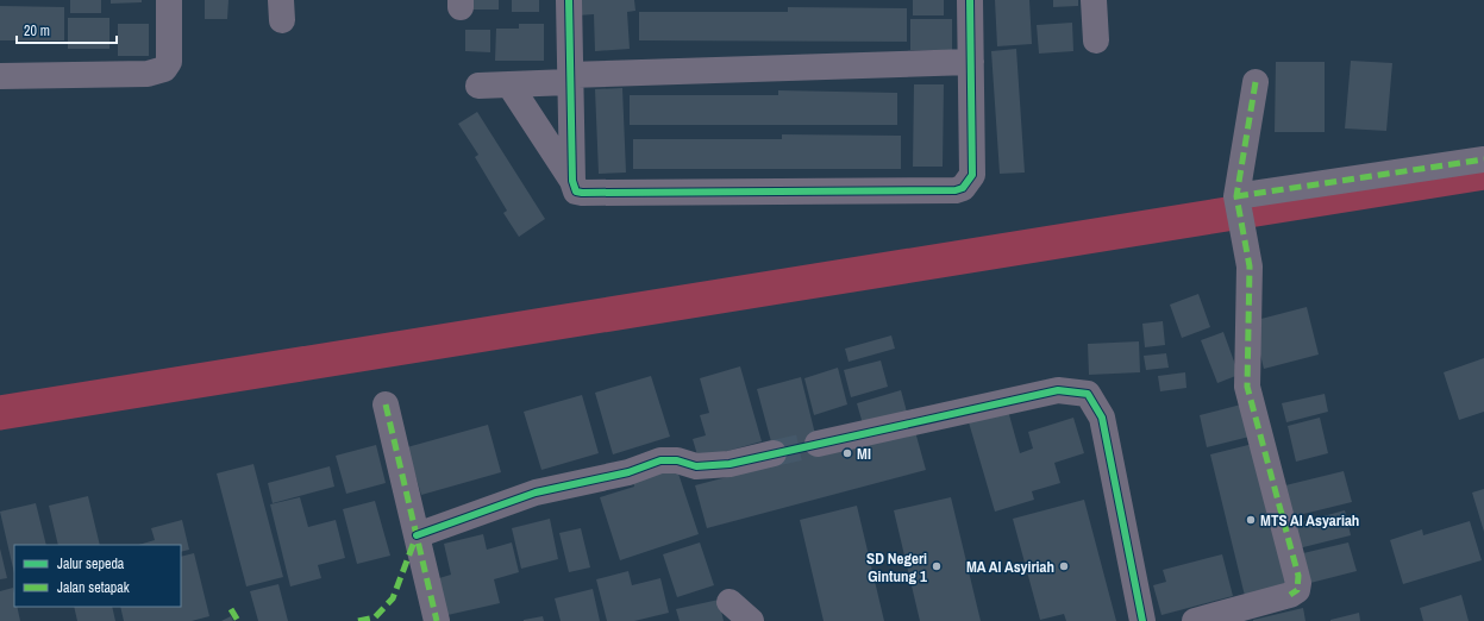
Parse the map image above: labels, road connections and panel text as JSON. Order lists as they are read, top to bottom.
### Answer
{
  "places": [
    "MI",
    "MTS Al Asyariah",
    "SD Negeri Gintung 1",
    "MA Al Asyiriah"
  ],
  "legend": ["Jalur sepeda", "Jalan setapak"],
  "scale_bar": "20 m"
}
